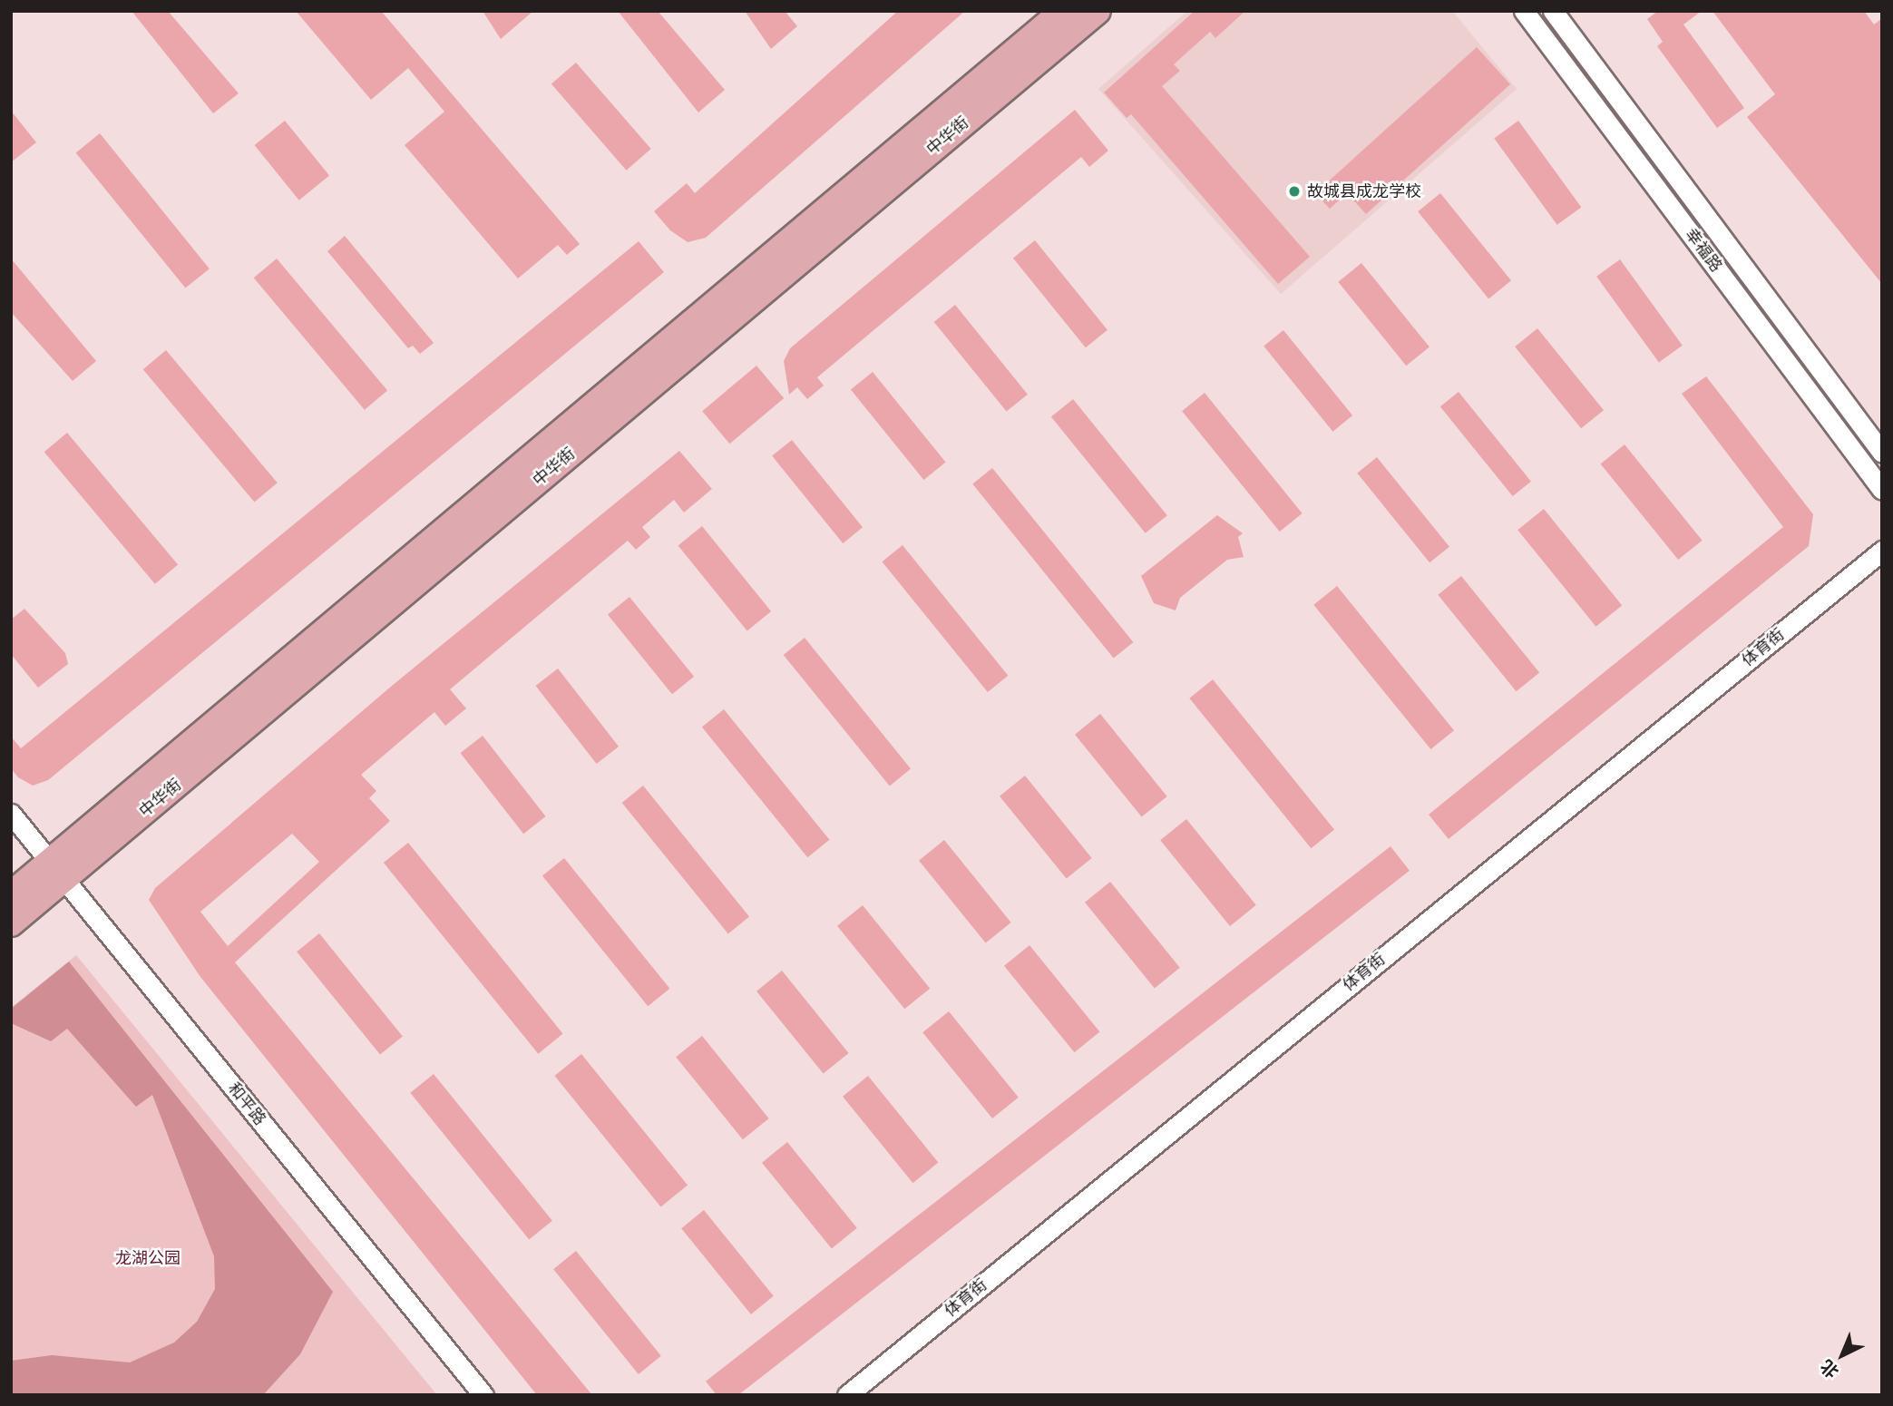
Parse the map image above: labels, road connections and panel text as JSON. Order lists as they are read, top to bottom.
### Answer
{
  "streets": {
    "main road": ["中华街"],
    "street": ["幸福路", "体育街", "和平路"]
  },
  "crossings": [
    ["中华街", "和平路"]
  ],
  "parks": ["龙湖公园"],
  "places": ["故城县成龙学校"],
  "north": "bottom left"
}
